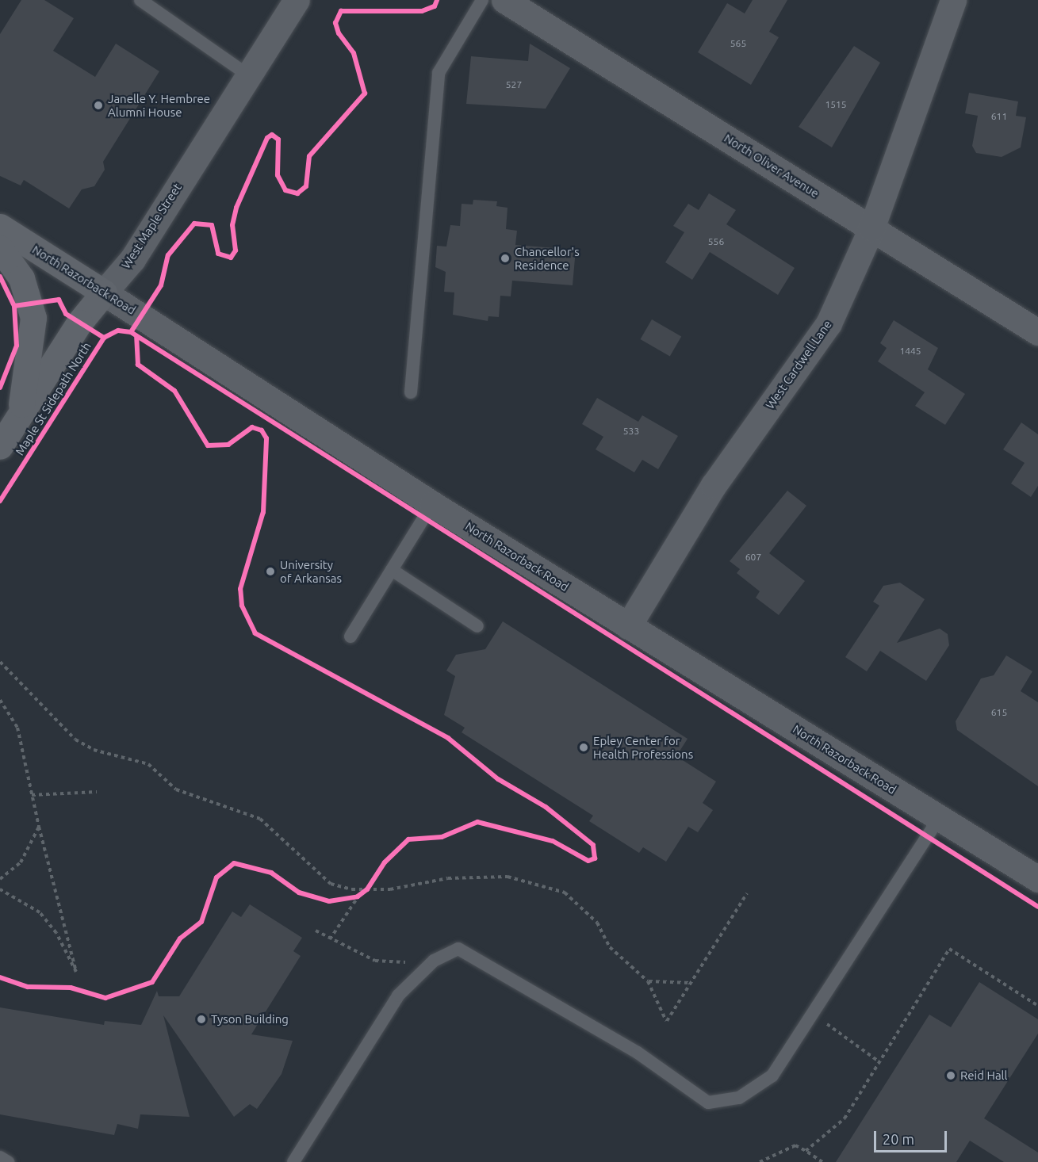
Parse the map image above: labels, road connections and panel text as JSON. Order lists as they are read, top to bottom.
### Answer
{
  "streets": {
    "main road": ["West Maple Street", "North Razorback Road"],
    "street": ["North Oliver Avenue", "West Cardwell Lane"],
    "cycle path": ["Maple St Sidepath North"]
  },
  "crossings": [
    ["North Oliver Avenue", "West Cardwell Lane"],
    ["West Maple Street", "North Razorback Road"],
    ["North Razorback Road", "West Cardwell Lane"]
  ],
  "places": [
    "Janelle Y. Hembree Alumni House",
    "Chancellor's Residence",
    "University of Arkansas",
    "Epley Center for Health Professions",
    "Tyson Building",
    "Reid Hall"
  ],
  "house_numbers": [
    "565",
    "527",
    "1515",
    "611",
    "556",
    "1445",
    "533",
    "607",
    "615"
  ],
  "scale_bar": "20 m"
}
